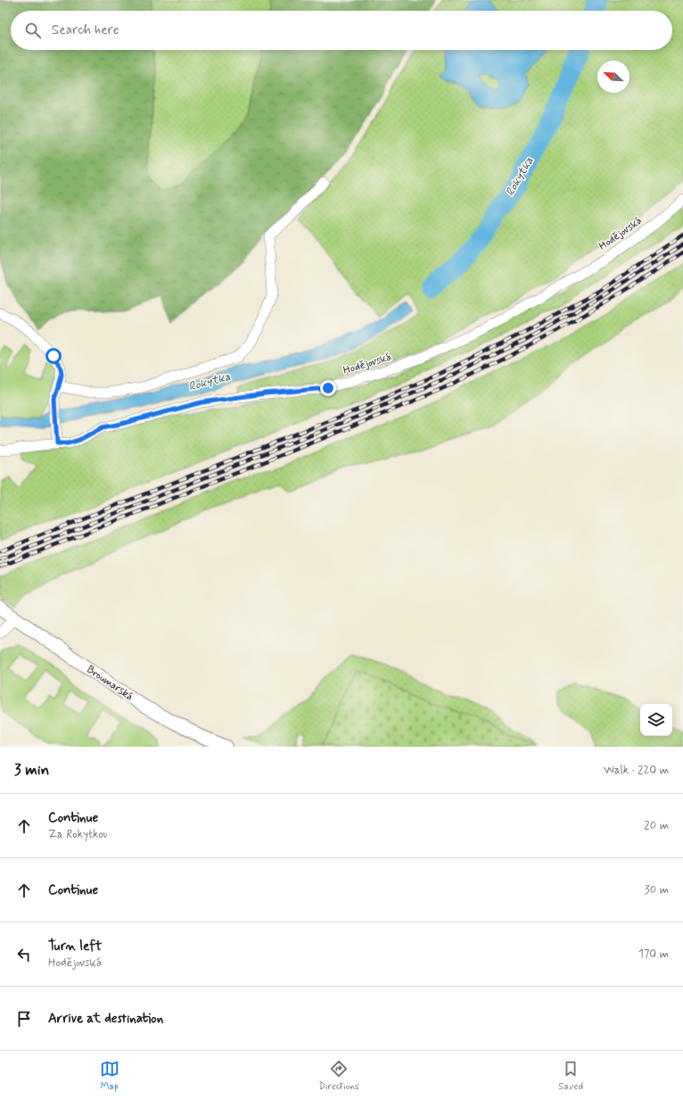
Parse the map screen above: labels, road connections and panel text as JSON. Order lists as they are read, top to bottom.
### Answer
{
  "streets": {
    "street": ["Hodějovská", "Broumarská"]
  },
  "water": ["Rokytka"],
  "north": "top left",
  "page": {
    "search": "Search here",
    "heading": ["3 min", "Walk · 220 m"],
    "list": [
      ["Continue", "Za Rokytkou", "20 m"],
      ["Continue", "30 m"],
      ["Turn left", "Hodějovská", "170 m"],
      "Arrive at destination"
    ],
    "nav": ["Map", "Directions", "Saved"]
  }
}
